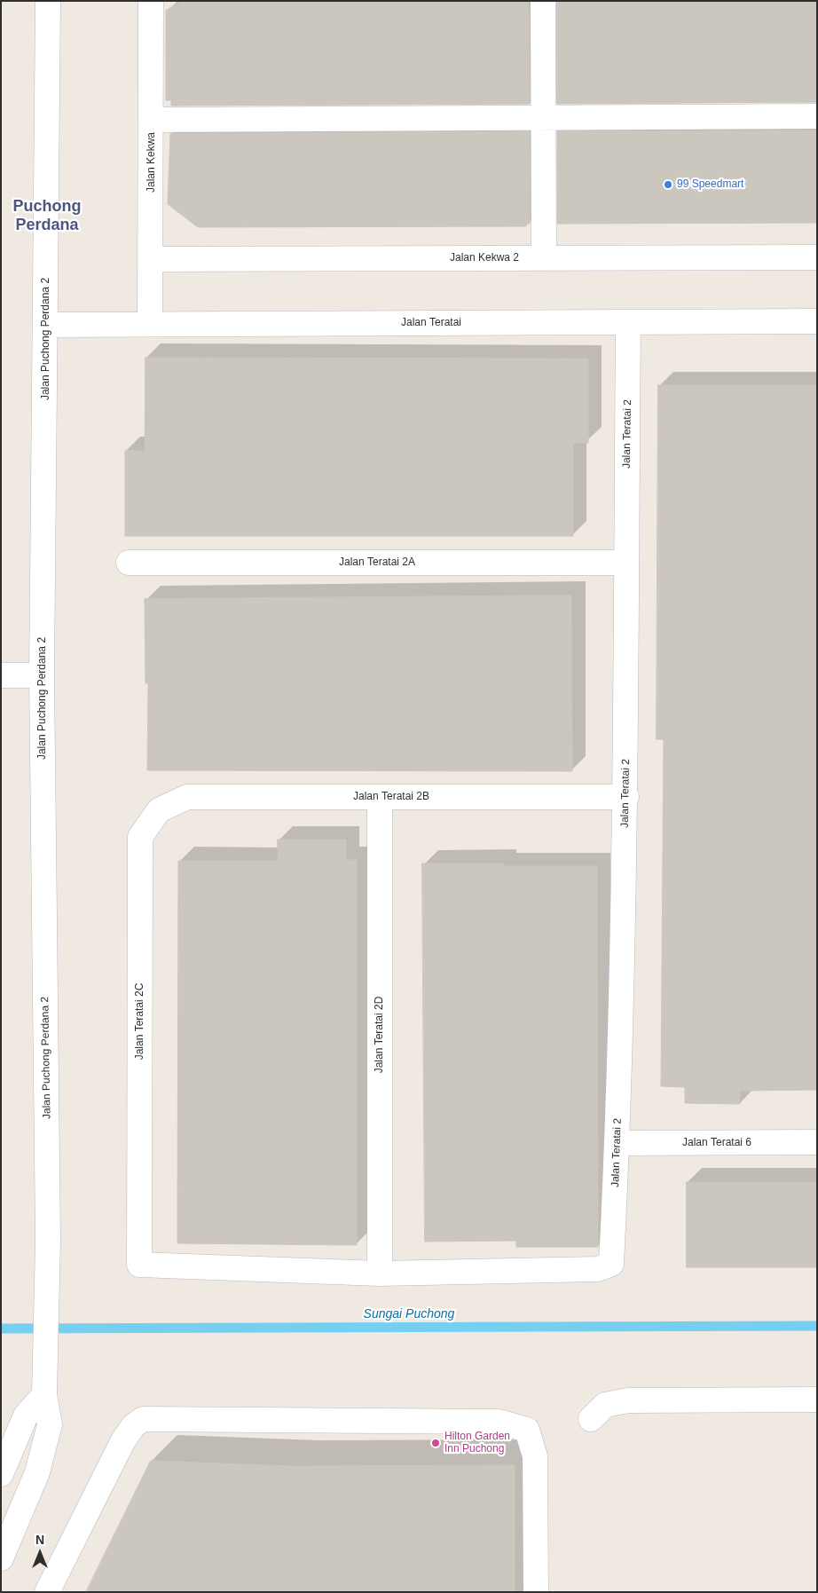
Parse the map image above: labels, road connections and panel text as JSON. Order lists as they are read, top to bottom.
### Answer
{
  "streets": {
    "street": [
      "Jalan Kekwa",
      "Jalan Kekwa 2",
      "Jalan Teratai",
      "Jalan Puchong Perdana 2",
      "Jalan Teratai 2",
      "Jalan Teratai 2A",
      "Jalan Teratai 2B",
      "Jalan Teratai 2C",
      "Jalan Teratai 2D",
      "Jalan Teratai 6"
    ]
  },
  "crossings": [
    ["Jalan Kekwa", "Jalan Kekwa 2"],
    ["Jalan Kekwa", "Jalan Teratai"],
    ["Jalan Teratai", "Jalan Puchong Perdana 2"],
    ["Jalan Teratai", "Jalan Teratai 2"],
    ["Jalan Teratai 2", "Jalan Teratai 2A"],
    ["Jalan Teratai 2", "Jalan Teratai 2B"],
    ["Jalan Teratai 2", "Jalan Teratai 2C"],
    ["Jalan Teratai 2", "Jalan Teratai 2D"],
    ["Jalan Teratai 2", "Jalan Teratai 6"],
    ["Jalan Teratai 2B", "Jalan Teratai 2C"],
    ["Jalan Teratai 2B", "Jalan Teratai 2D"],
    ["Jalan Teratai 2C", "Jalan Teratai 2D"]
  ],
  "districts": ["Puchong Perdana"],
  "water": ["Sungai Puchong"],
  "places": ["99 Speedmart", "Hilton Garden Inn Puchong"],
  "north": "top"
}
